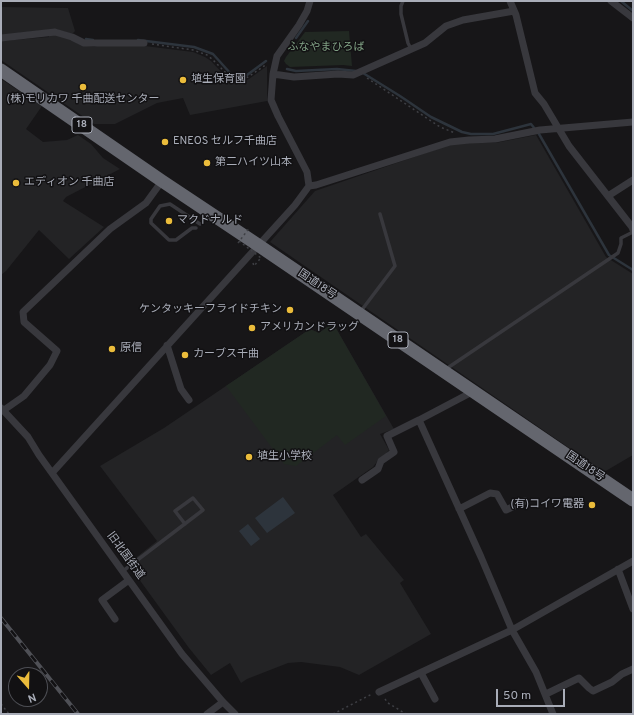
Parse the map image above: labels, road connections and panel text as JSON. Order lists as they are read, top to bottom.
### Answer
{
  "streets": {
    "highway": ["18", "国道18号"],
    "street": ["旧北国街道"]
  },
  "parks": ["ふなやまひろば"],
  "places": [
    "埴生保育園",
    "(株)モリカワ 千曲配送センター",
    "ENEOS セルフ千曲店",
    "第二ハイツ山本",
    "エディオン 千曲店",
    "マクドナルド",
    "ケンタッキーフライドチキン",
    "アメリカンドラッグ",
    "原信",
    "カーブス千曲",
    "埴生小学校",
    "(有)コイワ電器"
  ],
  "scale_bar": "50 m",
  "north": "bottom"
}
